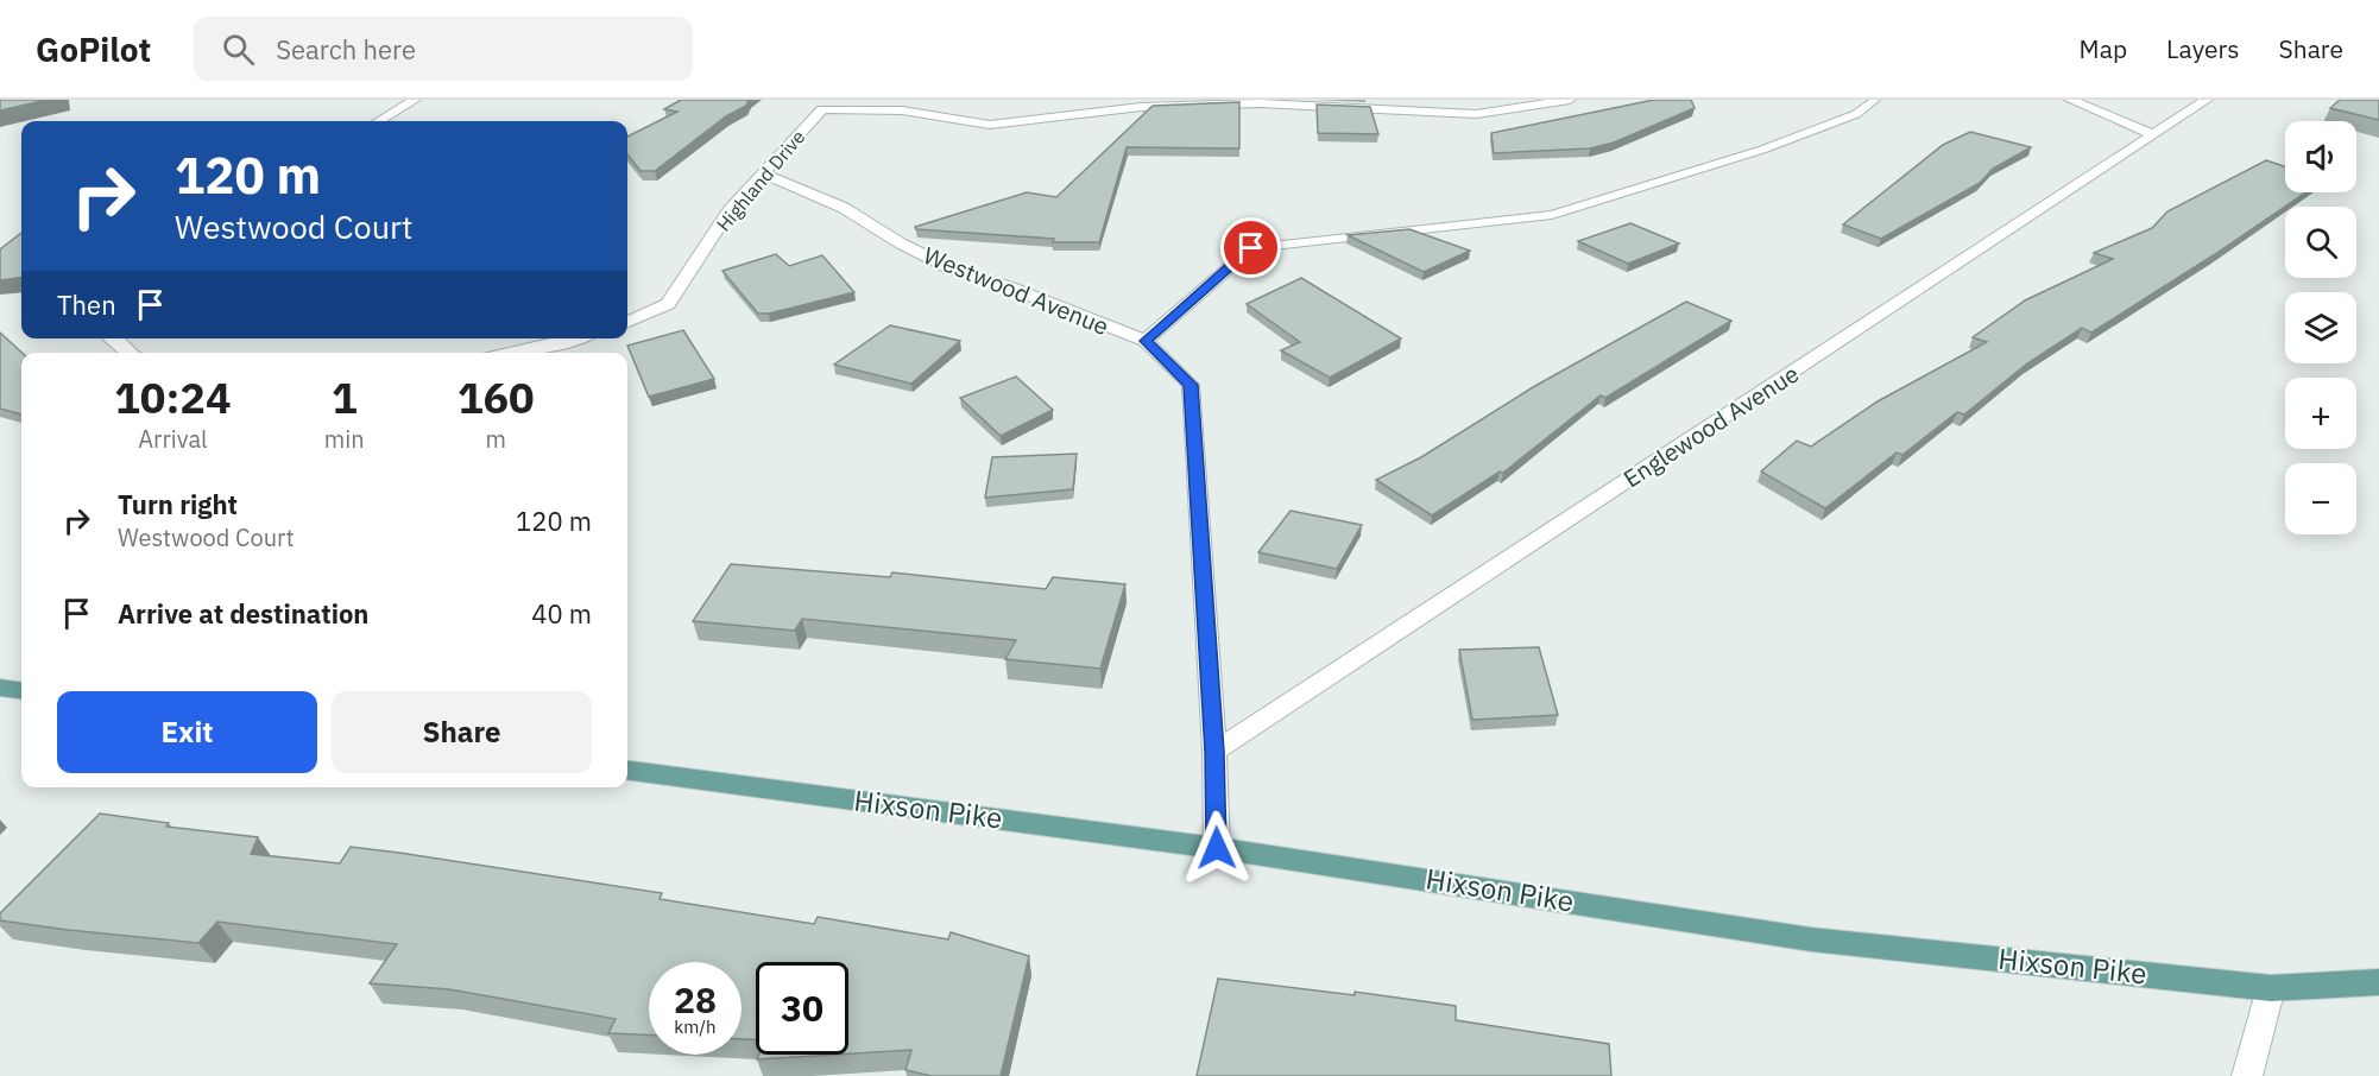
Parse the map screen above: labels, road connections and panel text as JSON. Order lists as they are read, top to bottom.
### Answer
{
  "streets": {
    "main road": ["Hixson Pike"],
    "street": ["Highland Drive", "Westwood Avenue", "Englewood Avenue"]
  },
  "crossings": [
    ["Highland Drive", "Westwood Avenue"],
    ["Westwood Avenue", "Englewood Avenue"],
    ["Westwood Avenue", "Hixson Pike"]
  ],
  "page": {
    "header": "GoPilot",
    "search": "Search here",
    "nav": ["Map", "Layers", "Share"],
    "map_buttons": ["+", "−"],
    "turn": ["120 m", "Westwood Court"],
    "then": "Then",
    "eta": [
      "10:24",
      "Arrival",
      "1",
      "min",
      "160",
      "m"
    ],
    "list": [
      {
        "name": "Turn right",
        "note": "Westwood Court",
        "value": "120 m"
      },
      {
        "name": "Arrive at destination",
        "value": "40 m"
      }
    ],
    "buttons": ["Exit", "Share"],
    "speed": "28 km/h",
    "limit": "30"
  }
}
